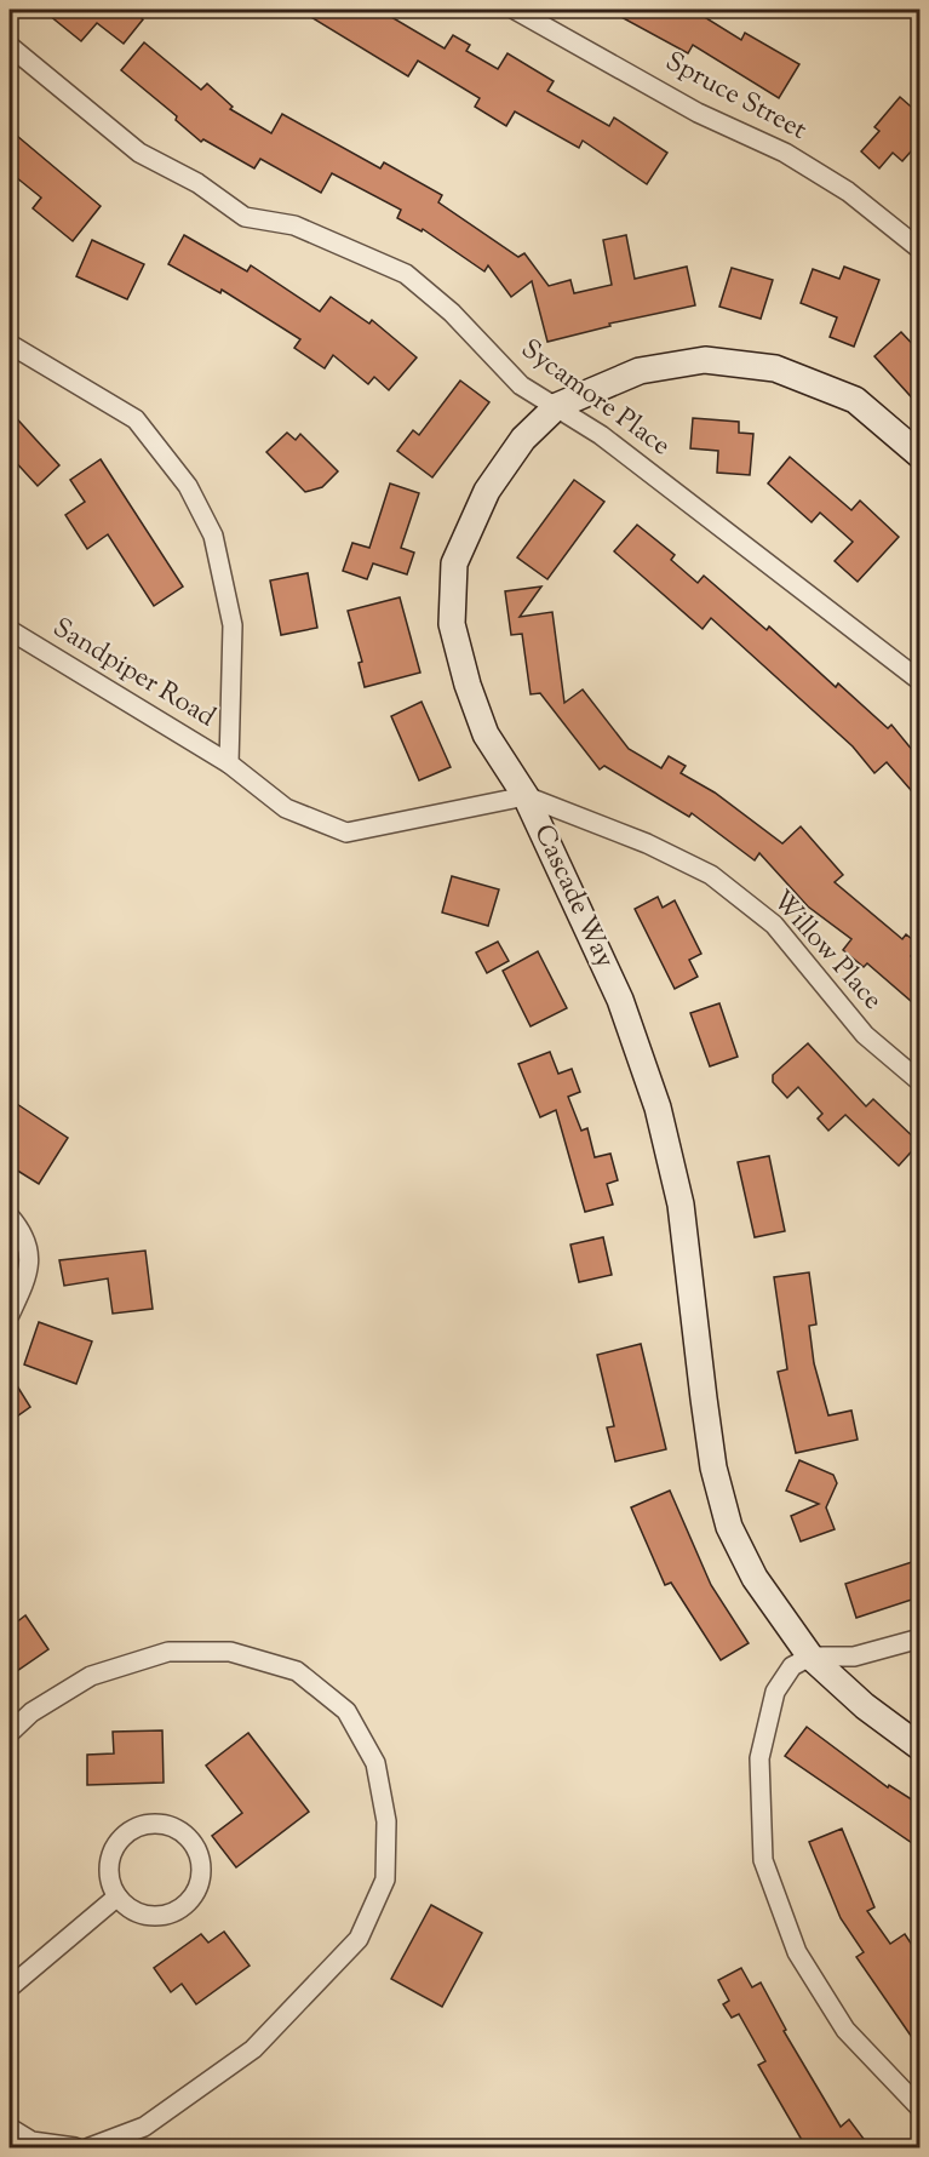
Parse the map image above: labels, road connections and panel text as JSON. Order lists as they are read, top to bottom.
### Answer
{
  "streets": {
    "street": [
      "Spruce Street",
      "Sycamore Place",
      "Sandpiper Road",
      "Cascade Way",
      "Willow Place"
    ]
  },
  "crossings": [
    ["Sycamore Place", "Cascade Way"],
    ["Sandpiper Road", "Cascade Way"],
    ["Sandpiper Road", "Willow Place"],
    ["Cascade Way", "Willow Place"]
  ]
}
